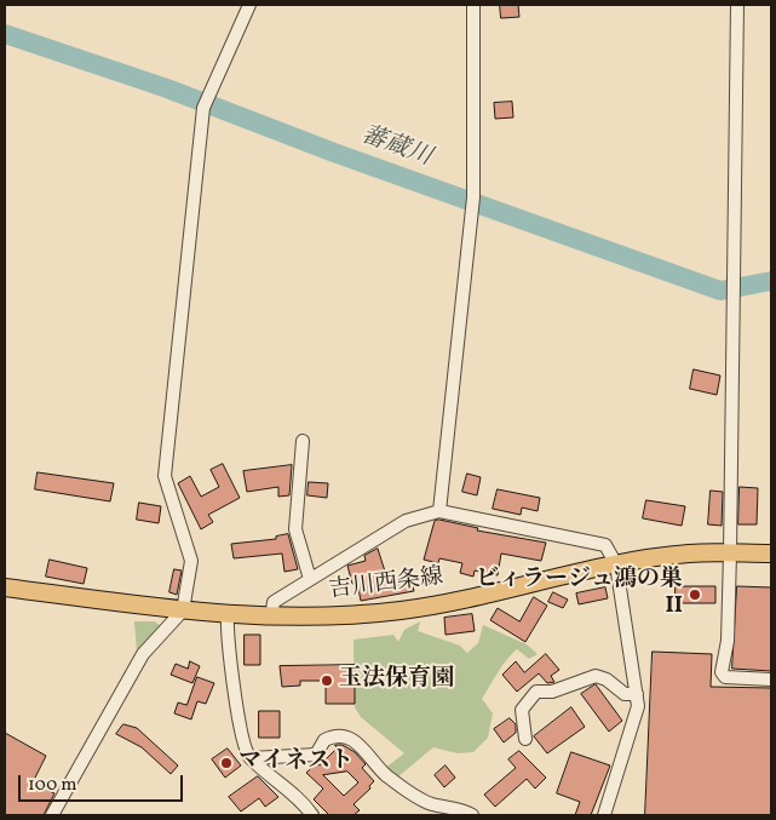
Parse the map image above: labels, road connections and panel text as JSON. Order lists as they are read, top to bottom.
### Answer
{
  "streets": {
    "main road": ["吉川西条線"]
  },
  "water": ["蕃蔵川"],
  "places": ["ビィラージュ鴻の巣 II", "玉法保育園", "マイネスト"],
  "scale_bar": "100 m"
}
